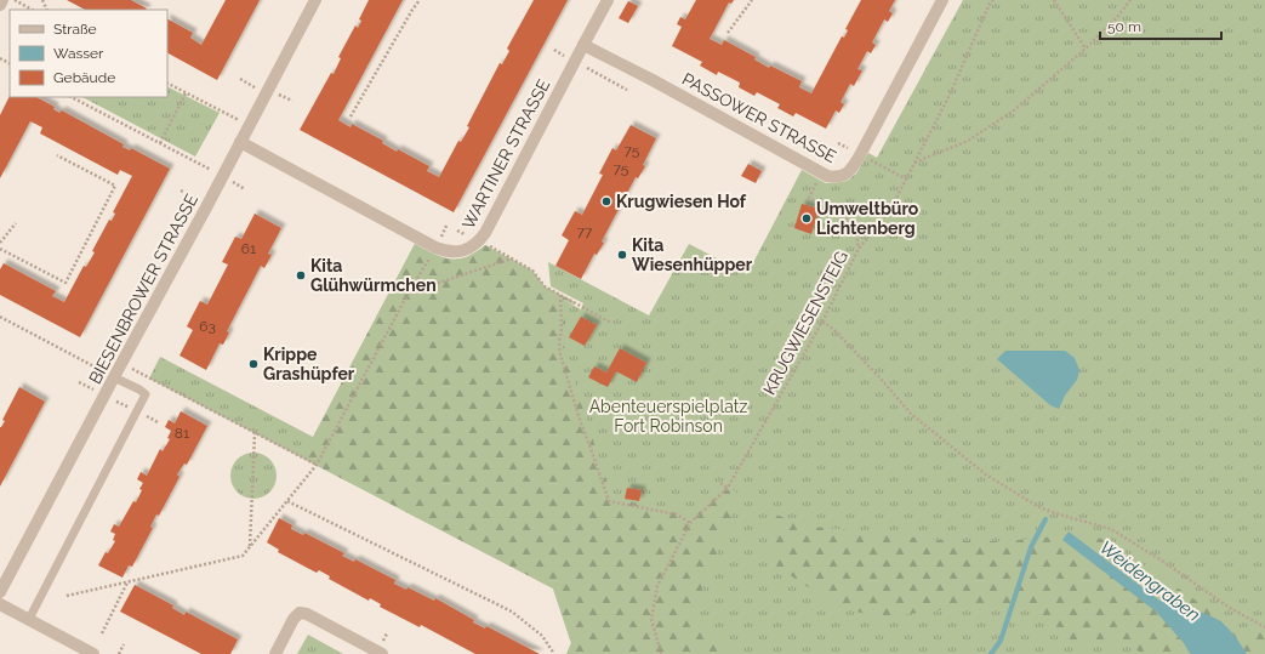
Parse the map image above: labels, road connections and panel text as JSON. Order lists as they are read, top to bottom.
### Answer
{
  "streets": {
    "street": ["PASSOWER STRASSE", "WARTINER STRASSE", "BIESENBROWER STRASSE"],
    "path": ["KRUGWIESENSTEIG"]
  },
  "crossings": [
    ["PASSOWER STRASSE", "WARTINER STRASSE"],
    ["WARTINER STRASSE", "BIESENBROWER STRASSE"]
  ],
  "water": ["Weidengraben"],
  "parks": ["Abenteuerspielplatz Fort Robinson"],
  "places": [
    "Krugwiesen Hof",
    "Umweltbüro Lichtenberg",
    "Kita Wiesenhüpper",
    "Kita Glühwürmchen",
    "Krippe Grashüpfer"
  ],
  "house_numbers": [
    "75",
    "75",
    "77",
    "61",
    "63",
    "81"
  ],
  "legend": ["Straße", "Wasser", "Gebäude"],
  "scale_bar": "50 m"
}
